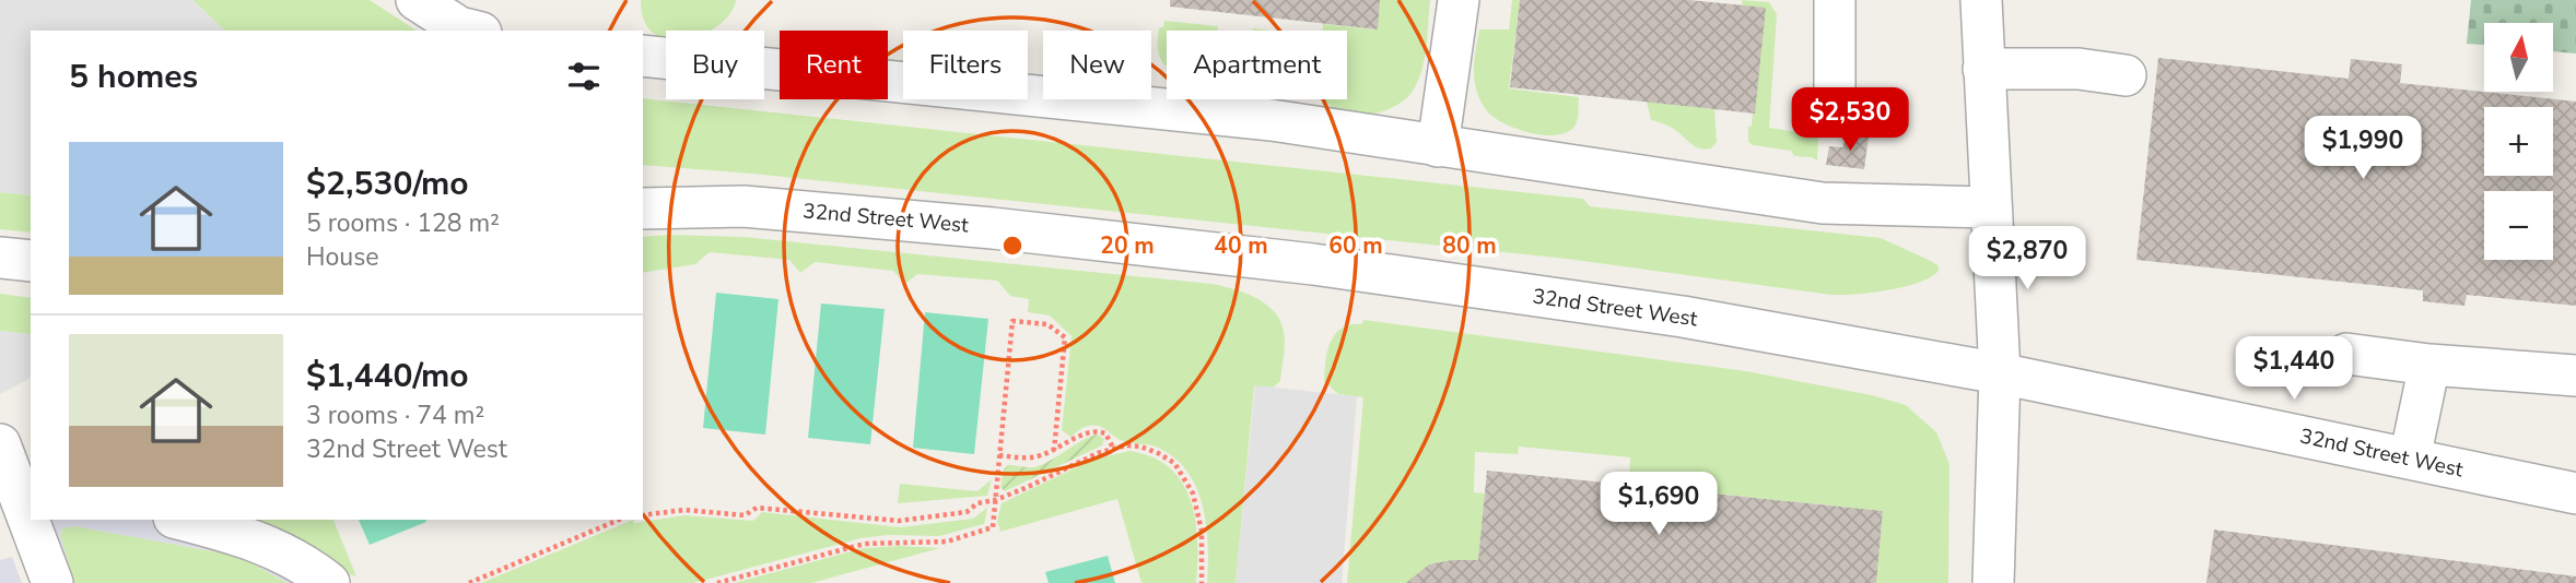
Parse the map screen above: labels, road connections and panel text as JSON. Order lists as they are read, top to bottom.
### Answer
{
  "streets": {
    "street": ["32nd Street West"]
  },
  "north": "top",
  "page": {
    "map_buttons": ["+", "−"],
    "chip": [
      "Buy",
      "Rent",
      "Filters",
      "New",
      "Apartment"
    ],
    "heading": "5 homes",
    "price": [
      "$2,530",
      "$1,990",
      "$2,870",
      "$1,440",
      "$1,690"
    ],
    "list": [
      {
        "name": "$2,530/mo",
        "note": "5 rooms · 128 m² · House"
      },
      {
        "name": "$1,440/mo",
        "note": "3 rooms · 74 m² · 32nd Street West"
      }
    ]
  },
  "rings": [
    "20 m",
    "40 m",
    "60 m",
    "80 m"
  ]
}
